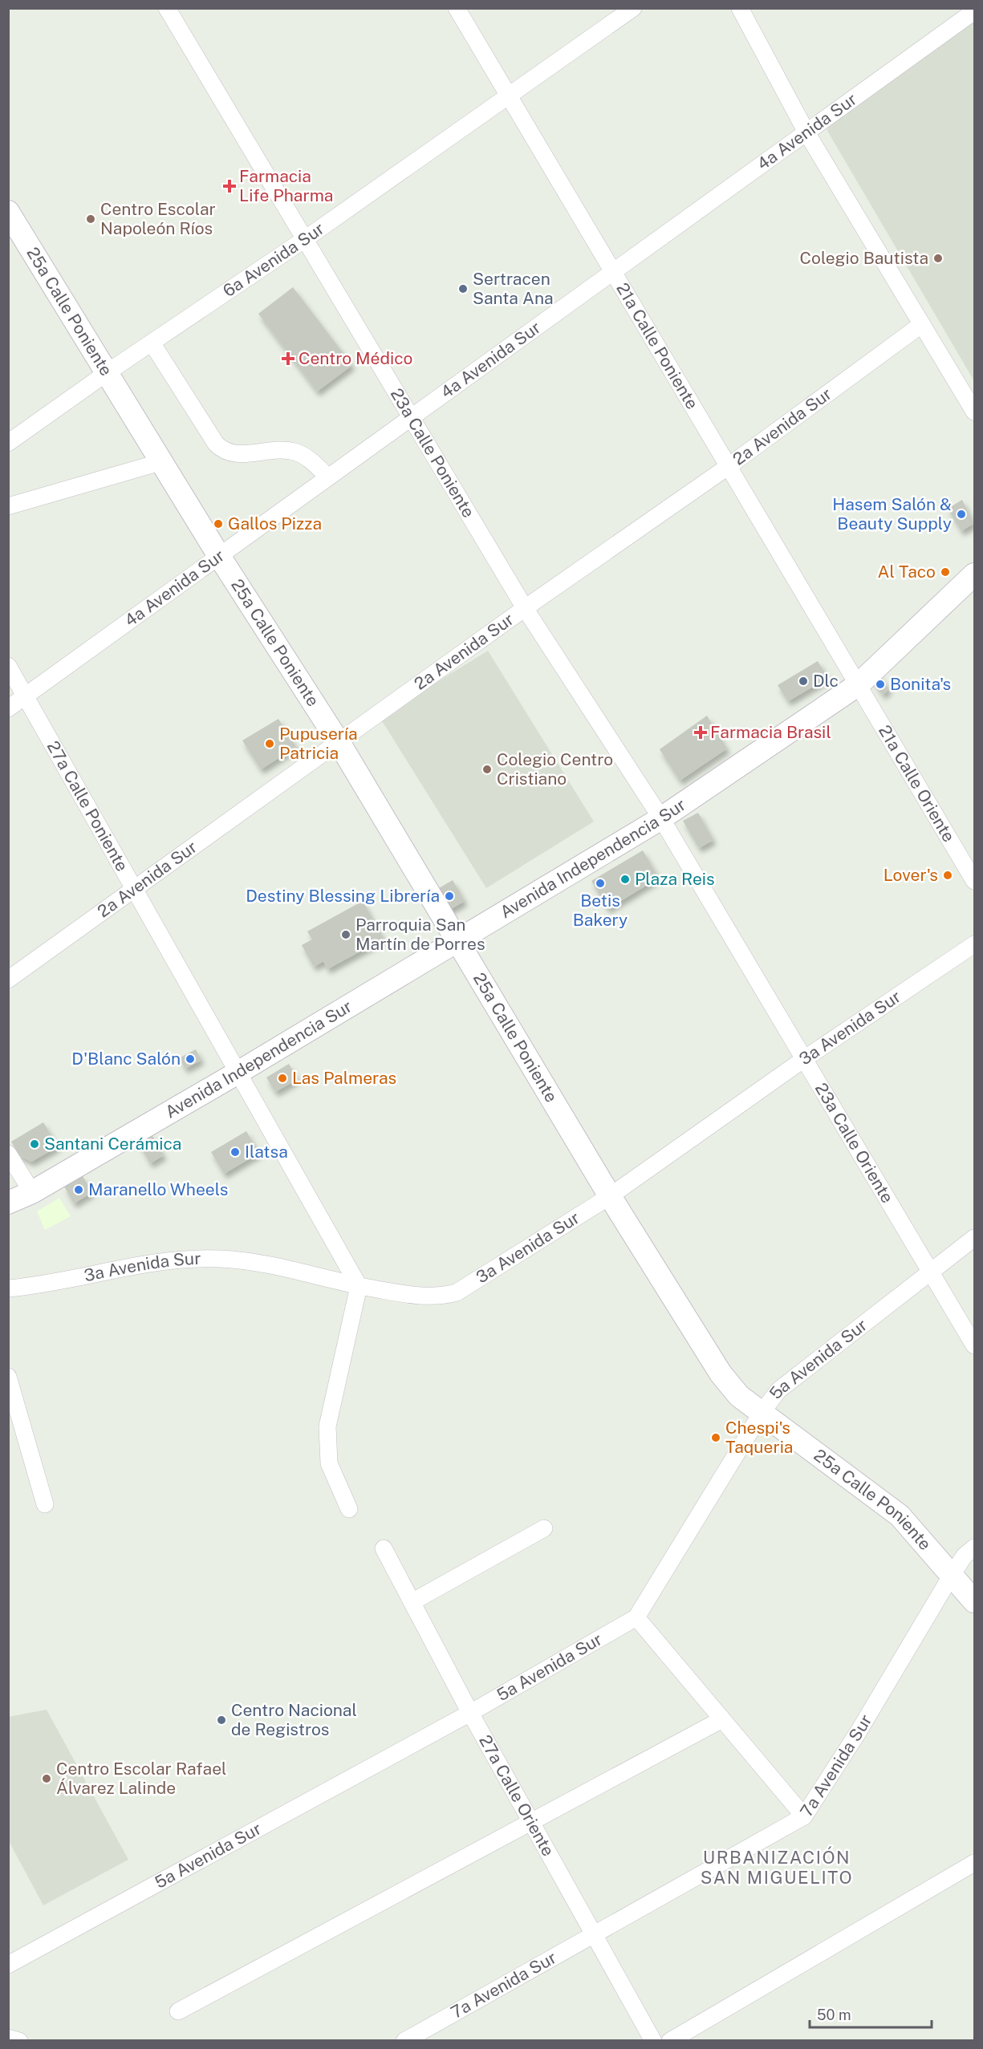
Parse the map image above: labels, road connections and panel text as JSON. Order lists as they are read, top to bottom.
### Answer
{
  "streets": {
    "street": [
      "4a Avenida Sur",
      "6a Avenida Sur",
      "25a Calle Poniente",
      "21a Calle Poniente",
      "2a Avenida Sur",
      "23a Calle Poniente",
      "21a Calle Oriente",
      "27a Calle Poniente",
      "Avenida Independencia Sur",
      "3a Avenida Sur",
      "23a Calle Oriente",
      "5a Avenida Sur",
      "7a Avenida Sur",
      "27a Calle Oriente"
    ]
  },
  "crossings": [
    ["4a Avenida Sur", "25a Calle Poniente"],
    ["4a Avenida Sur", "21a Calle Poniente"],
    ["4a Avenida Sur", "23a Calle Poniente"],
    ["4a Avenida Sur", "27a Calle Poniente"],
    ["6a Avenida Sur", "25a Calle Poniente"],
    ["6a Avenida Sur", "21a Calle Poniente"],
    ["6a Avenida Sur", "23a Calle Poniente"],
    ["25a Calle Poniente", "2a Avenida Sur"],
    ["25a Calle Poniente", "Avenida Independencia Sur"],
    ["25a Calle Poniente", "3a Avenida Sur"],
    ["25a Calle Poniente", "5a Avenida Sur"],
    ["25a Calle Poniente", "7a Avenida Sur"],
    ["21a Calle Poniente", "2a Avenida Sur"],
    ["21a Calle Poniente", "21a Calle Oriente"],
    ["21a Calle Poniente", "Avenida Independencia Sur"],
    ["2a Avenida Sur", "23a Calle Poniente"],
    ["2a Avenida Sur", "27a Calle Poniente"],
    ["23a Calle Poniente", "Avenida Independencia Sur"],
    ["23a Calle Poniente", "23a Calle Oriente"],
    ["21a Calle Oriente", "Avenida Independencia Sur"],
    ["27a Calle Poniente", "Avenida Independencia Sur"],
    ["Avenida Independencia Sur", "23a Calle Oriente"],
    ["3a Avenida Sur", "23a Calle Oriente"],
    ["23a Calle Oriente", "5a Avenida Sur"],
    ["5a Avenida Sur", "27a Calle Oriente"],
    ["7a Avenida Sur", "27a Calle Oriente"]
  ],
  "districts": ["URBANIZACIÓN SAN MIGUELITO"],
  "places": {
    "health": ["Farmacia Life Pharma", "Centro Médico", "Farmacia Brasil"],
    "other": [
      "Centro Escolar Napoleón Ríos",
      "Colegio Bautista",
      "Sertracen Santa Ana",
      "Hasem Salón & Beauty Supply",
      "Gallos Pizza",
      "Al Taco",
      "Dlc",
      "Bonita's",
      "Pupusería Patricia",
      "Colegio Centro Cristiano",
      "Lover's",
      "Plaza Reis",
      "Betis Bakery",
      "Destiny Blessing Librería",
      "Parroquia San Martín de Porres",
      "D'Blanc Salón",
      "Las Palmeras",
      "Santani Cerámica",
      "Ilatsa",
      "Maranello Wheels",
      "Chespi's Taqueria",
      "Centro Nacional de Registros",
      "Centro Escolar Rafael Álvarez Lalinde"
    ]
  },
  "scale_bar": "50 m"
}
